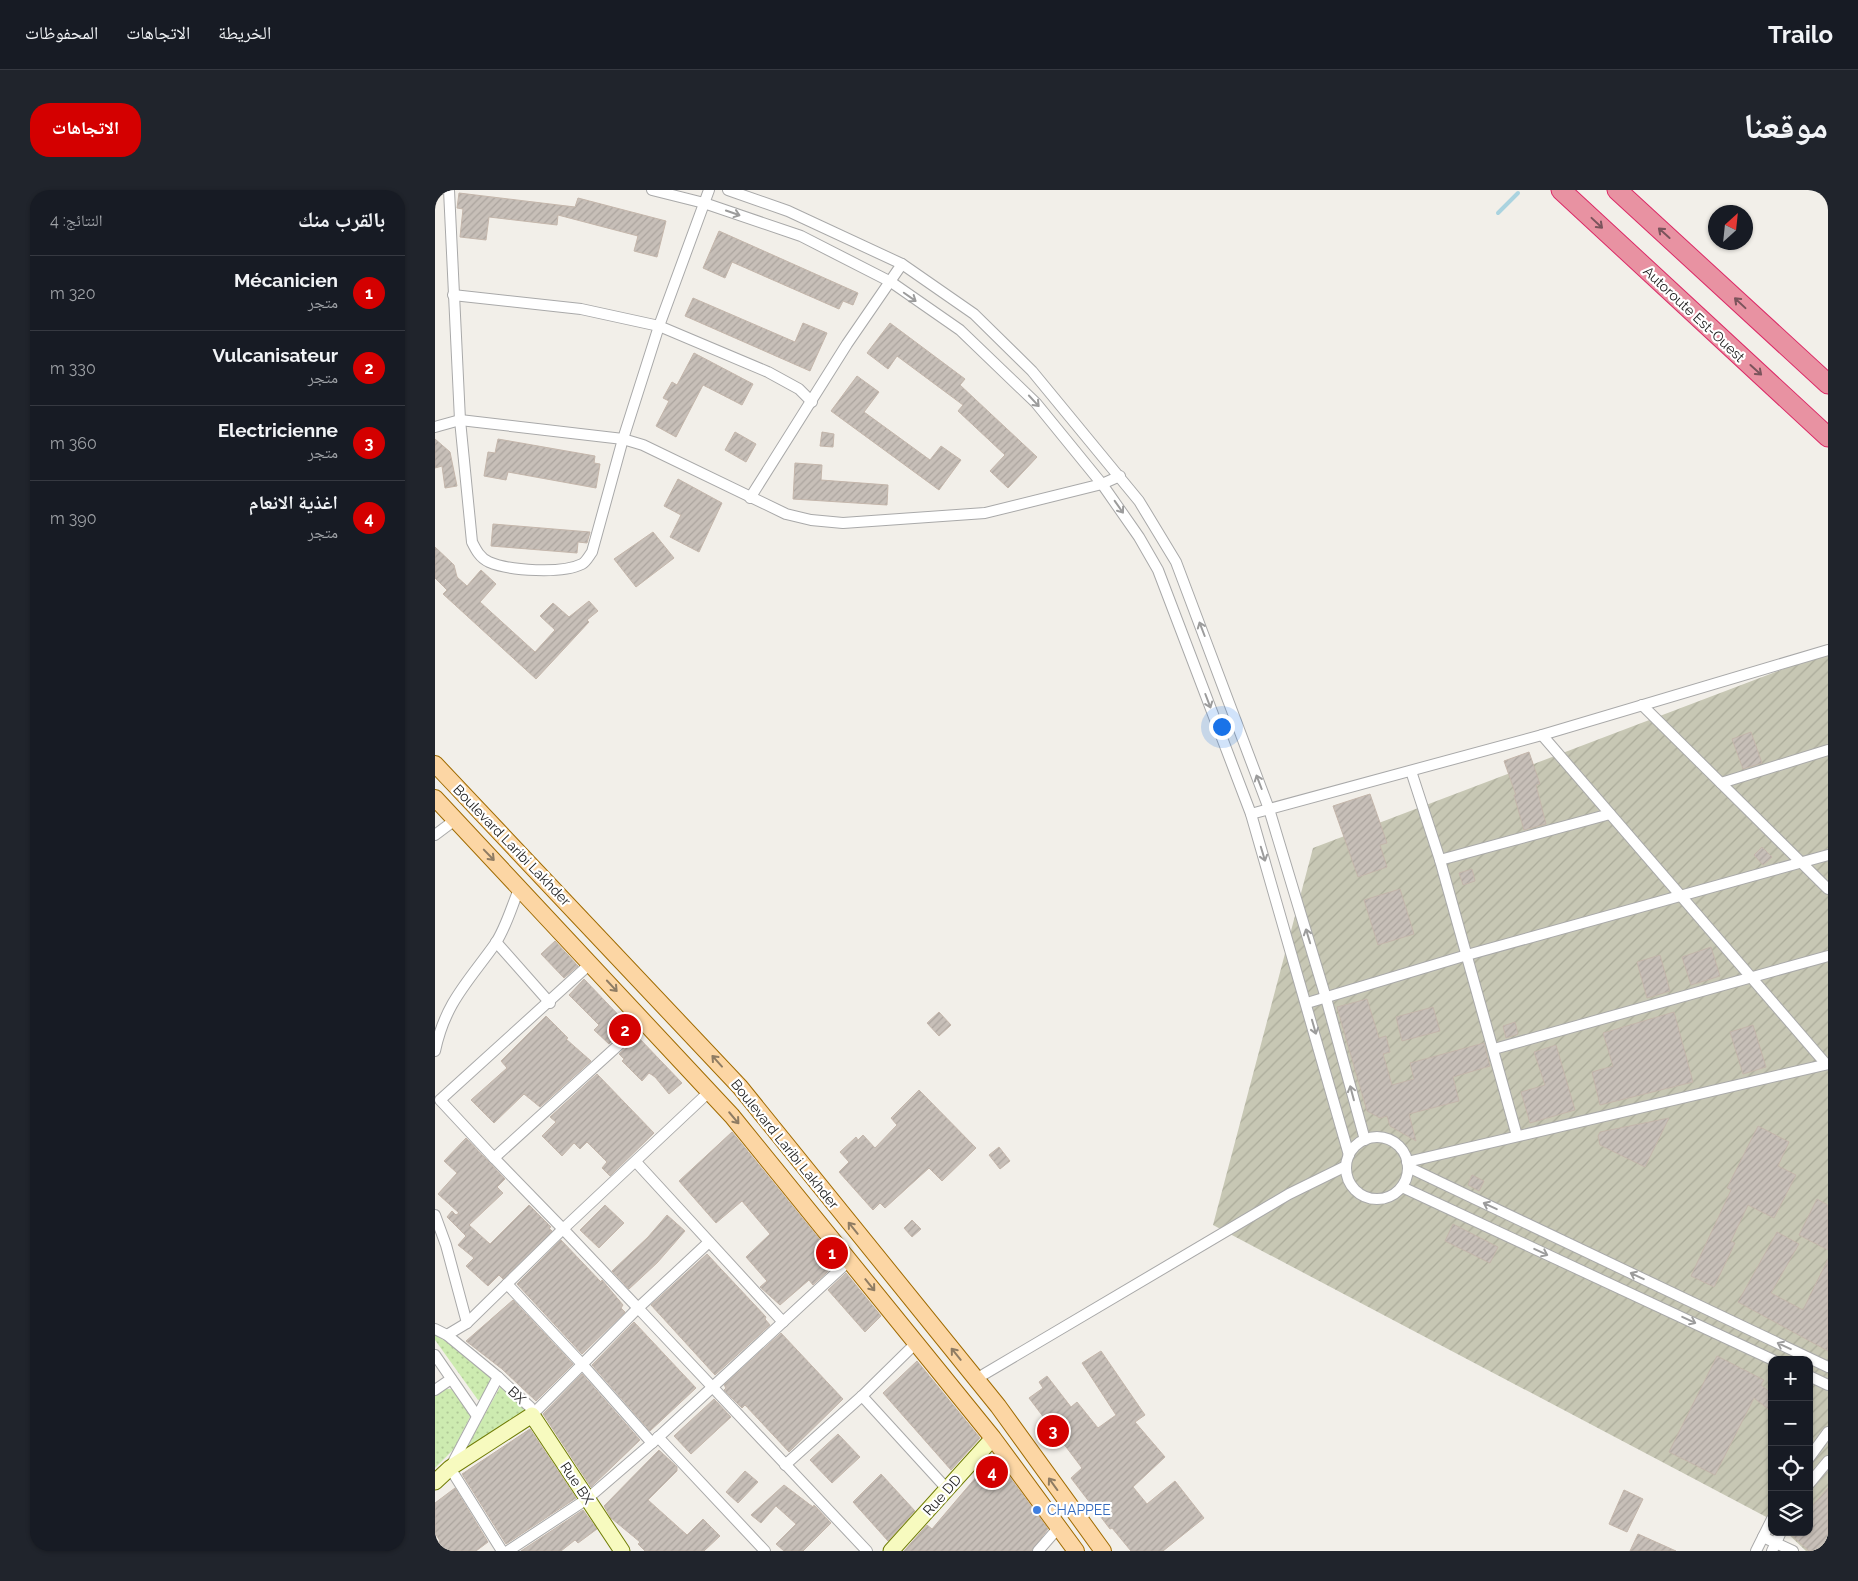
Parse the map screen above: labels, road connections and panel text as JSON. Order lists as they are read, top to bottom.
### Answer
{
  "streets": {
    "highway": ["Autoroute Est-Ouest"],
    "main road": ["Boulevard Laribi Lakhder"],
    "street": ["BX", "Rue BX", "Rue DD"]
  },
  "crossings": [
    ["Boulevard Laribi Lakhder", "Rue DD"],
    ["BX", "Rue BX"]
  ],
  "places": ["CHAPPEE"],
  "north": "top right",
  "page": {
    "header": "Trailo",
    "nav": ["الخريطة", "الاتجاهات", "المحفوظات"],
    "title": "موقعنا",
    "buttons": "الاتجاهات",
    "heading": ["بالقرب منك", "النتائج: 4"],
    "list": [
      {
        "mark": "1",
        "name": "Mécanicien",
        "note": "متجر",
        "value": "320 m"
      },
      {
        "mark": "2",
        "name": "Vulcanisateur",
        "note": "متجر",
        "value": "330 m"
      },
      {
        "mark": "3",
        "name": "Electricienne",
        "note": "متجر",
        "value": "360 m"
      },
      {
        "mark": "4",
        "name": "اغذية الانعام",
        "note": "متجر",
        "value": "390 m"
      }
    ],
    "pins": [
      "2",
      "1",
      "3",
      "4"
    ],
    "map_buttons": ["+", "−"]
  }
}
